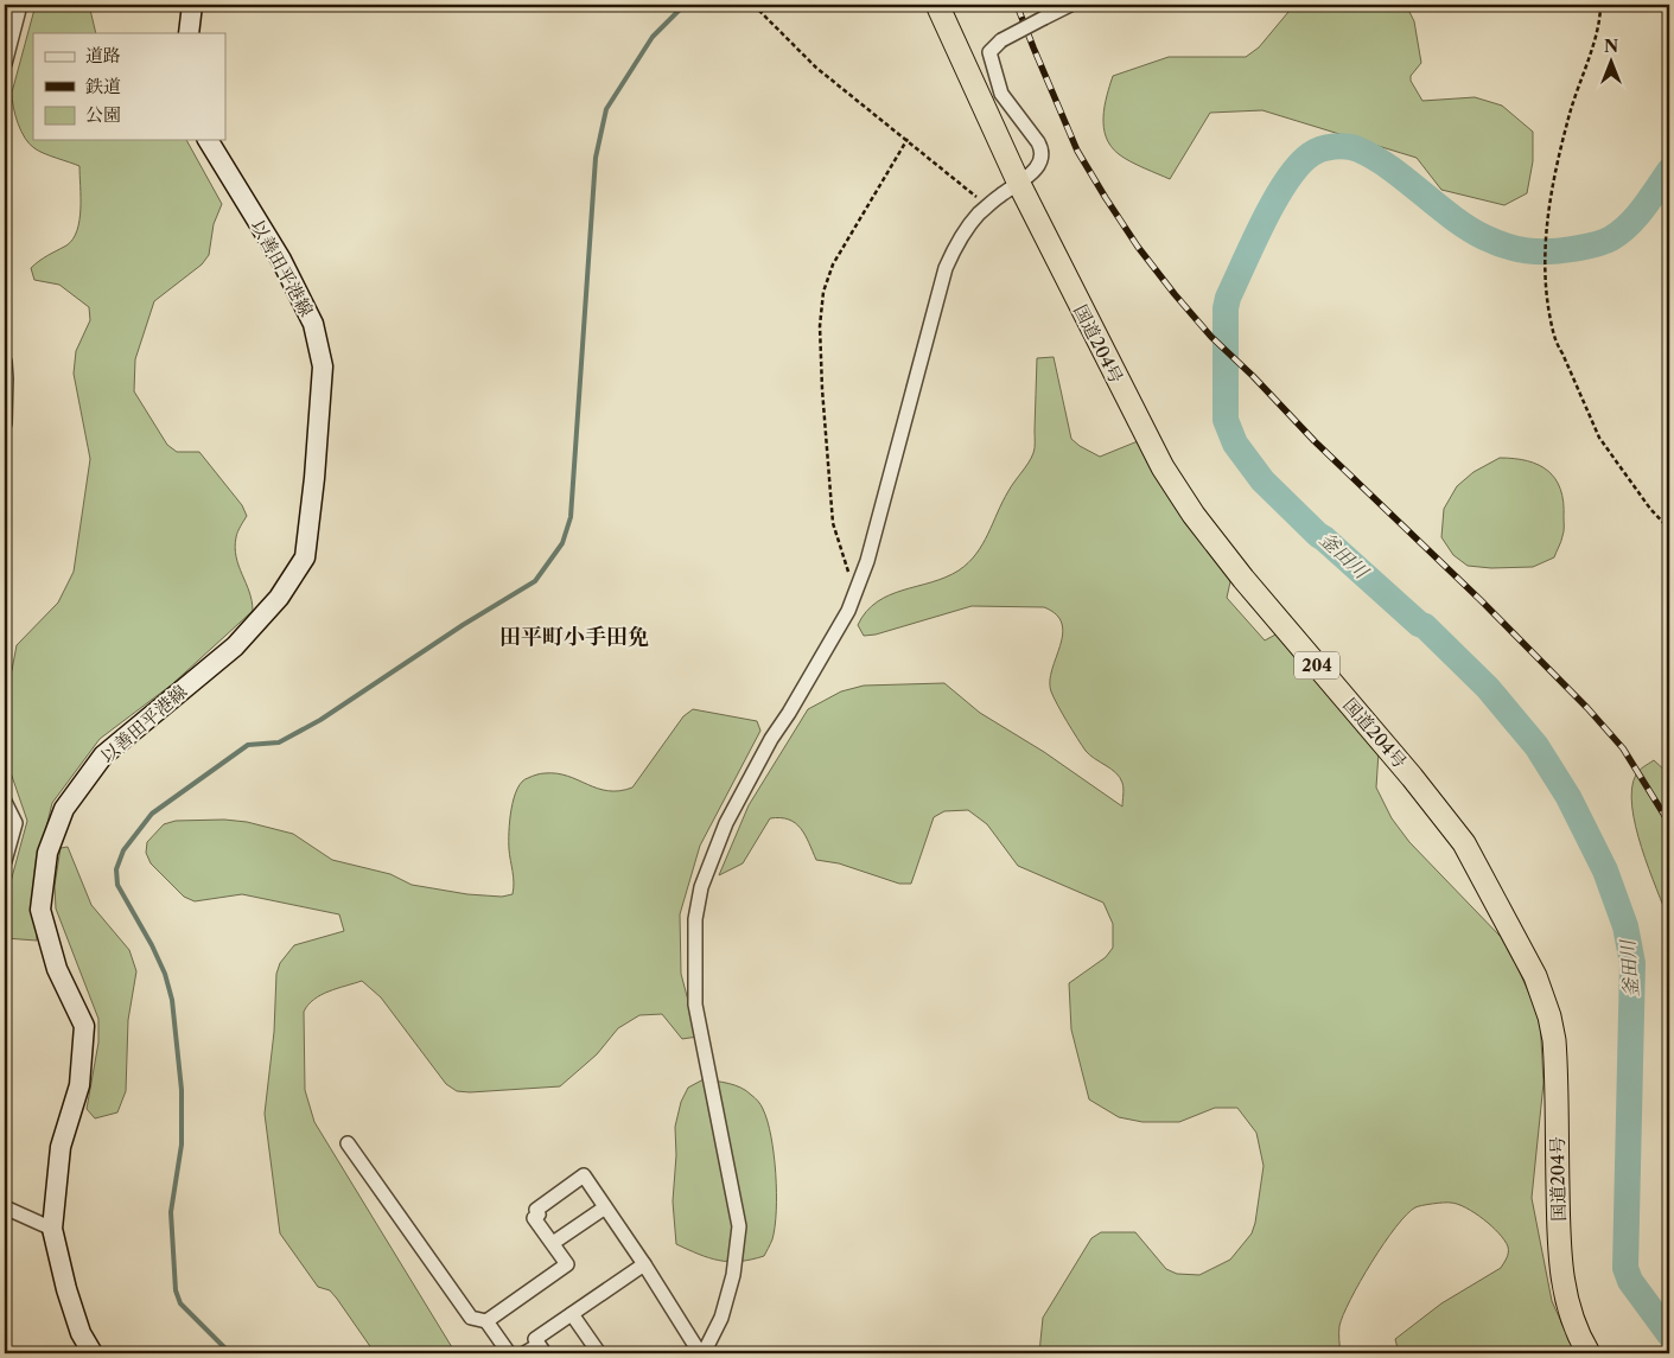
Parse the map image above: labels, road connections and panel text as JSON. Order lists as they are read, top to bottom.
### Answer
{
  "streets": {
    "highway": ["国道204号", "204"],
    "main road": ["以善田平港線"]
  },
  "districts": ["田平町小手田免"],
  "water": ["釜田川"],
  "legend": ["道路", "鉄道", "公園"],
  "north": "top"
}
